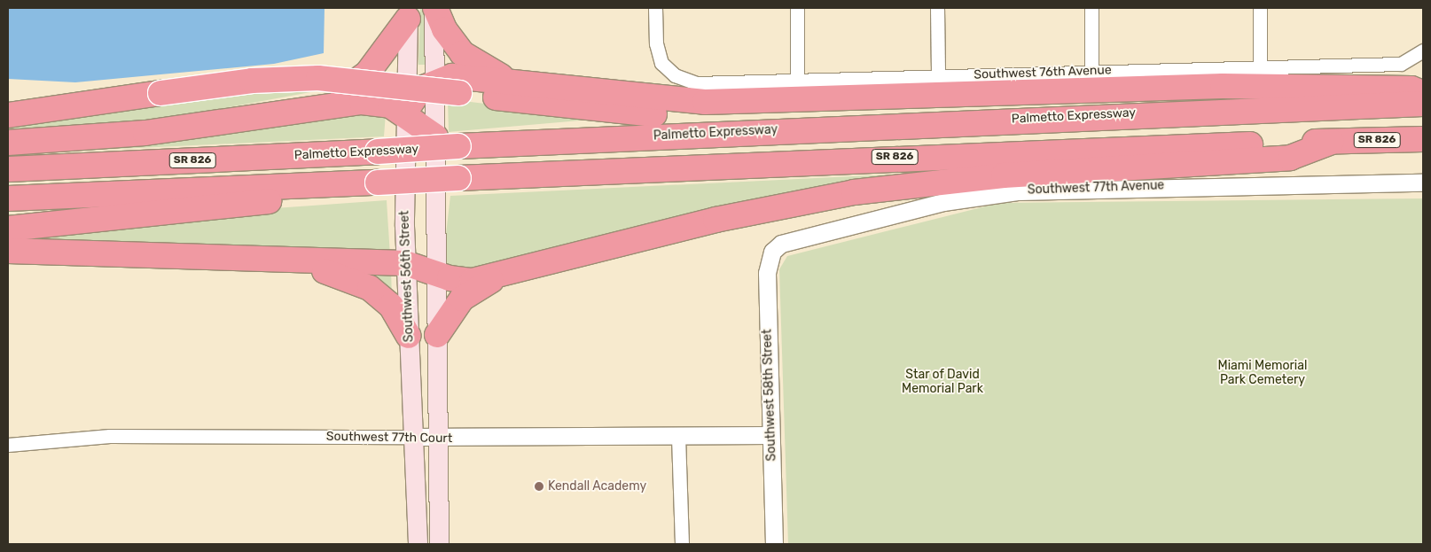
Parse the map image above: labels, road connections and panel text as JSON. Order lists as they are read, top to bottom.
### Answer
{
  "streets": {
    "highway": ["Palmetto Expressway", "SR 826"],
    "main road": ["Southwest 56th Street"],
    "street": [
      "Southwest 76th Avenue",
      "Southwest 77th Avenue",
      "Southwest 58th Street",
      "Southwest 77th Court"
    ]
  },
  "crossings": [
    ["Southwest 77th Avenue", "Southwest 58th Street"],
    ["Southwest 56th Street", "Southwest 77th Court"],
    ["Southwest 58th Street", "Southwest 77th Court"]
  ],
  "parks": ["Miami Memorial Park Cemetery", "Star of David Memorial Park"],
  "places": ["Kendall Academy"]
}
